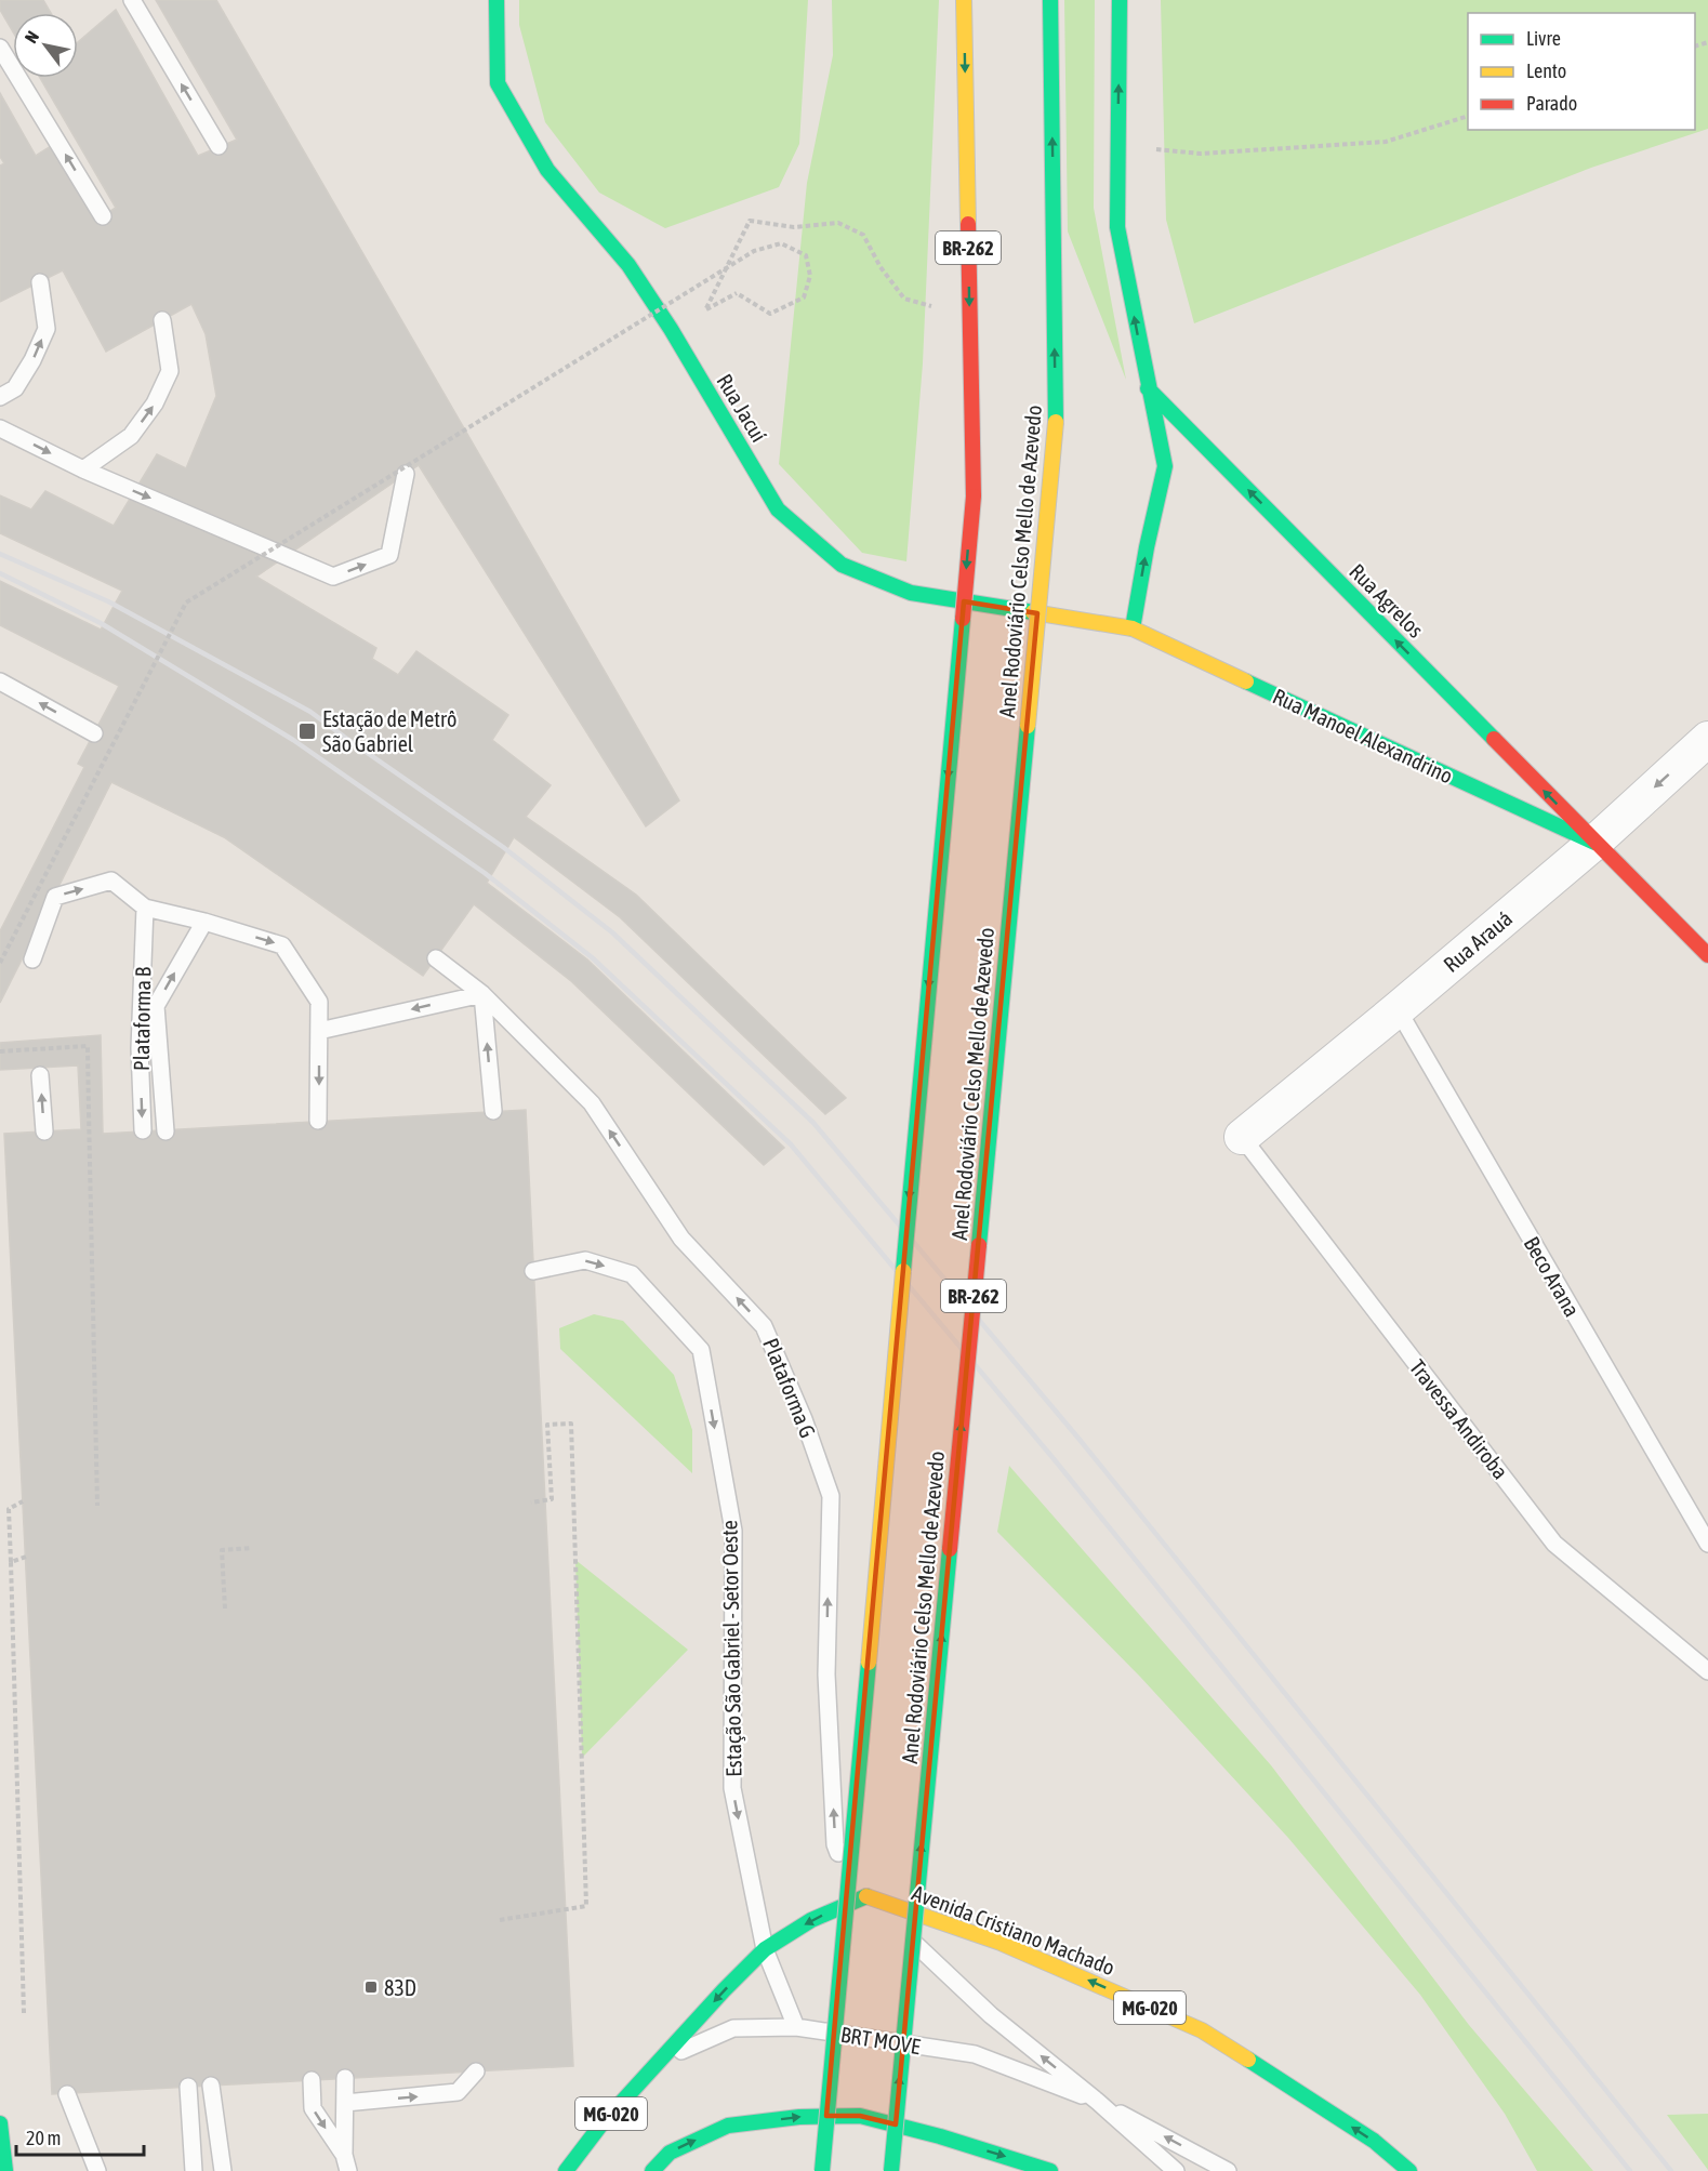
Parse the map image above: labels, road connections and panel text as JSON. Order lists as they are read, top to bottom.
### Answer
{
  "streets": {
    "main road": [
      "BR-262",
      "Rua Jacuí",
      "Anel Rodoviário Celso Mello de Azevedo",
      "Rua Agrelos",
      "Rua Manoel Alexandrino",
      "Avenida Cristiano Machado",
      "MG-020"
    ],
    "street": ["Rua Arauá"],
    "lane": [
      "Plataforma B",
      "Beco Arana",
      "Plataforma G",
      "Travessa Andiroba",
      "Estação São Gabriel - Setor Oeste",
      "BRT MOVE"
    ]
  },
  "crossings": [
    ["Rua Jacuí", "Rua Manoel Alexandrino"],
    ["Rua Agrelos", "Rua Manoel Alexandrino"],
    ["Rua Agrelos", "Rua Arauá"],
    ["Rua Manoel Alexandrino", "Rua Arauá"],
    ["Rua Arauá", "Beco Arana"],
    ["Rua Arauá", "Travessa Andiroba"],
    ["Plataforma G", "Avenida Cristiano Machado"],
    ["Plataforma G", "MG-020"],
    ["Estação São Gabriel - Setor Oeste", "MG-020"],
    ["Estação São Gabriel - Setor Oeste", "BRT MOVE"],
    ["Avenida Cristiano Machado", "MG-020"],
    ["MG-020", "BRT MOVE"]
  ],
  "one_way": [
    "Rua Agrelos",
    "Plataforma G",
    "Estação São Gabriel - Setor Oeste",
    "Avenida Cristiano Machado"
  ],
  "places": {
    "transit": ["Estação de Metrô São Gabriel", "83D"]
  },
  "legend": ["Livre", "Lento", "Parado"],
  "scale_bar": "20 m",
  "north": "top left"
}
